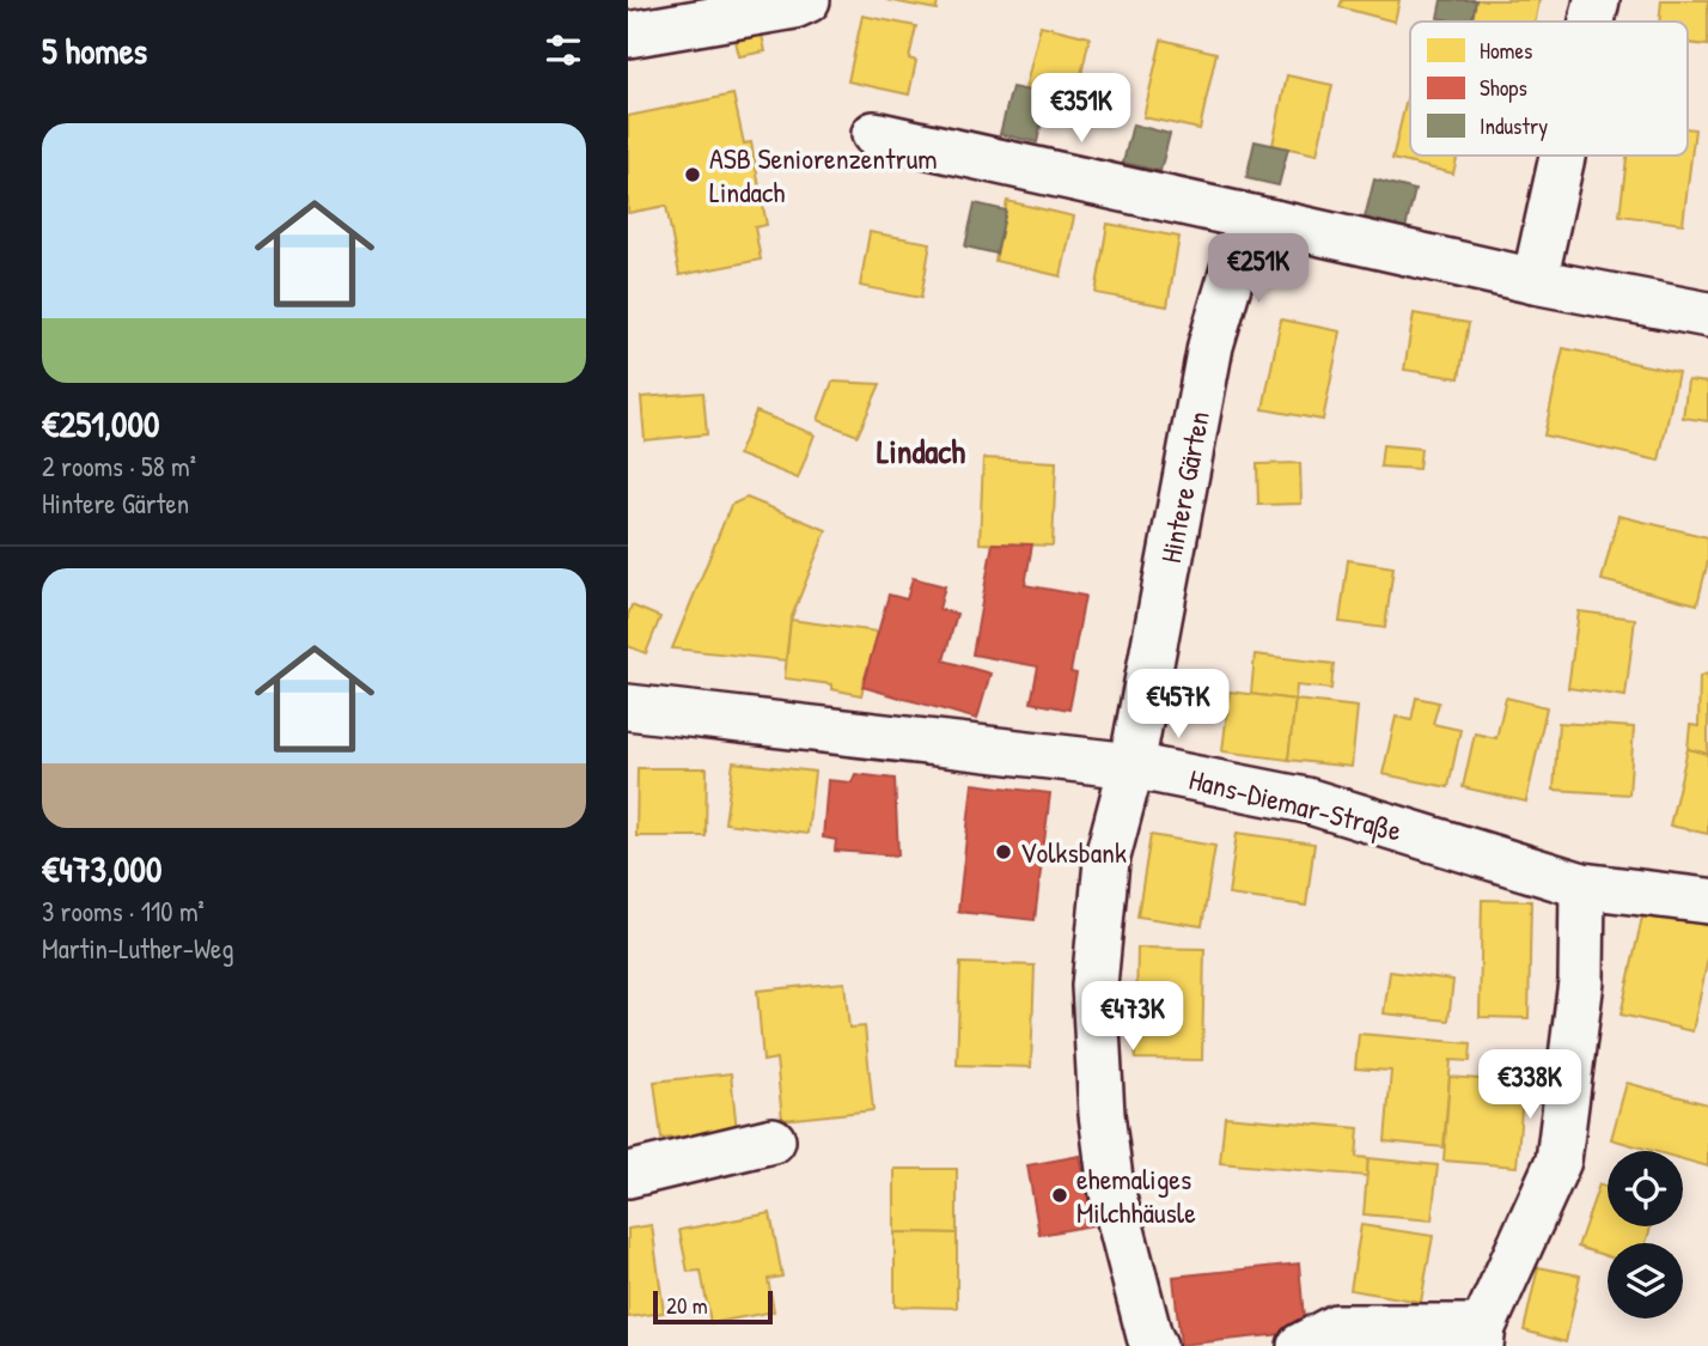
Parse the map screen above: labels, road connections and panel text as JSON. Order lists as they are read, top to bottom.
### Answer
{
  "streets": {
    "street": ["Hintere Gärten", "Hans-Diemar-Straße"]
  },
  "crossings": [
    ["Hintere Gärten", "Hans-Diemar-Straße"]
  ],
  "districts": ["Lindach"],
  "places": ["ASB Seniorenzentrum Lindach", "Volksbank", "ehemaliges Milchhäusle"],
  "legend": ["Homes", "Shops", "Industry"],
  "scale_bar": "20 m",
  "page": {
    "heading": "5 homes",
    "price": [
      "€351K",
      "€251K",
      "€457K",
      "€473K",
      "€338K"
    ],
    "list": [
      {
        "name": "€251,000",
        "note": "2 rooms · 58 m² · Hintere Gärten"
      },
      {
        "name": "€473,000",
        "note": "3 rooms · 110 m² · Martin-Luther-Weg"
      }
    ],
    "scale": "20 m"
  }
}
